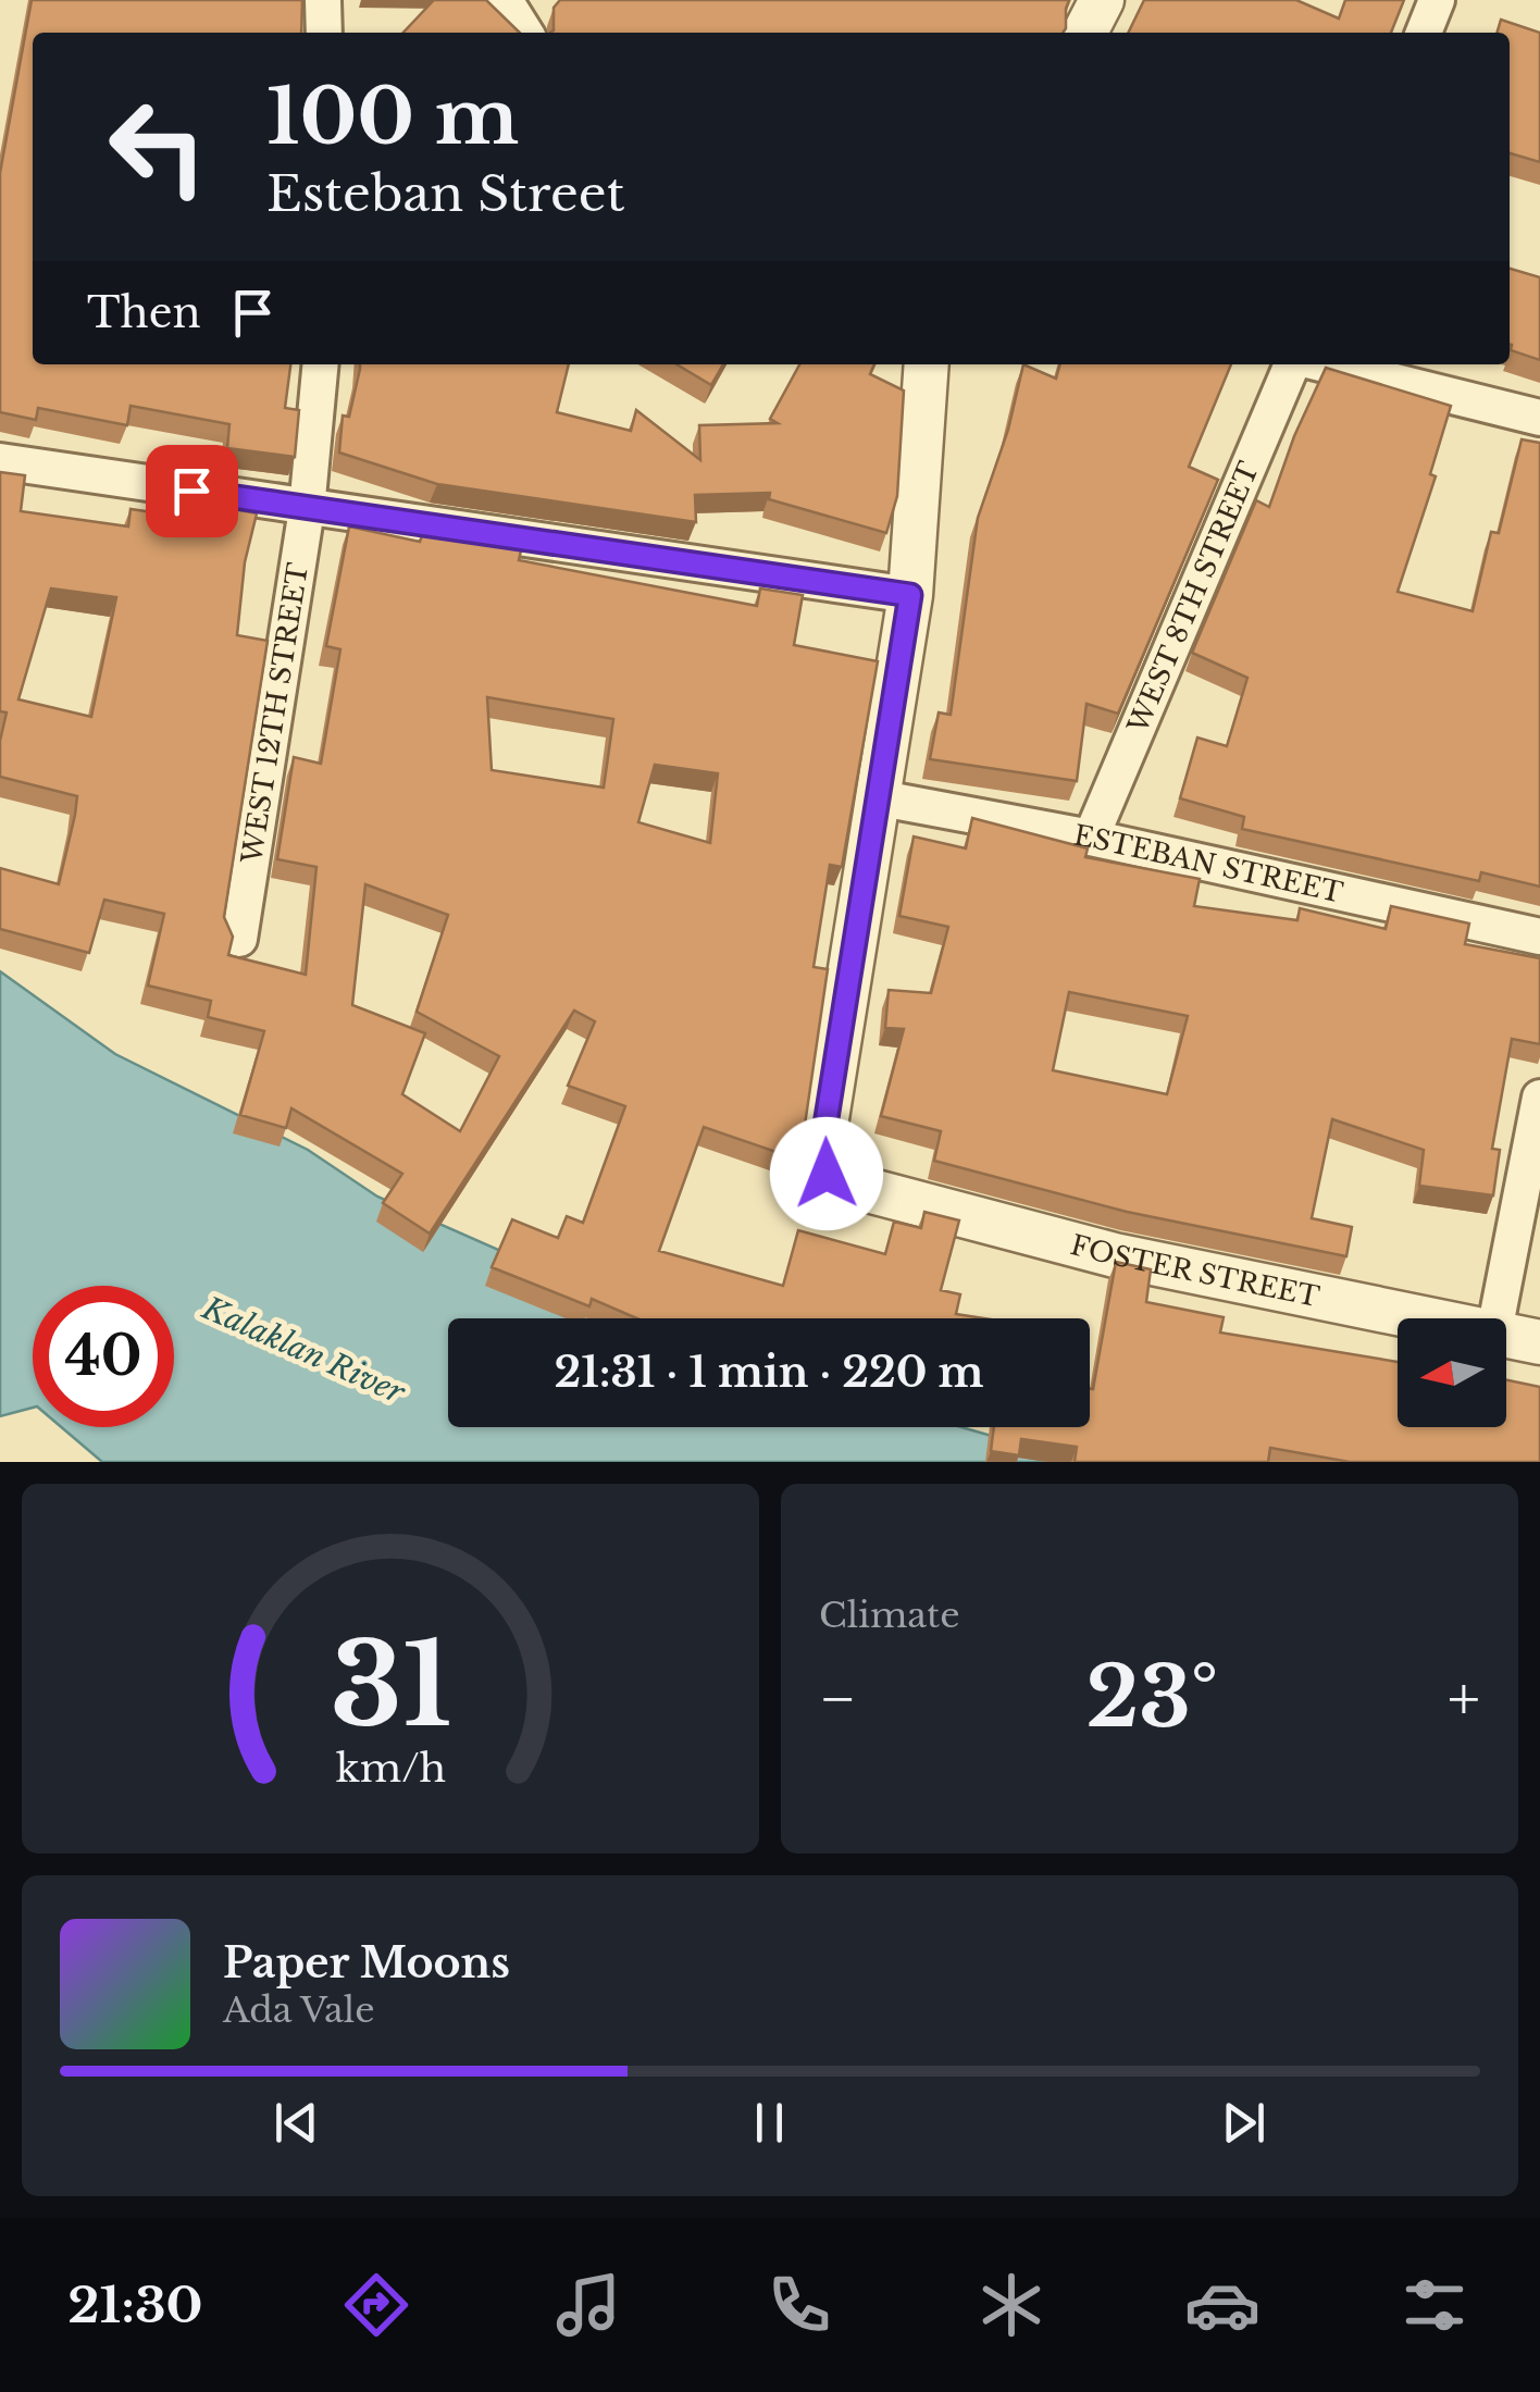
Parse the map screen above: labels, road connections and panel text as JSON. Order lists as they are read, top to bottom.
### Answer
{
  "streets": {
    "street": [
      "WEST 8TH STREET",
      "WEST 12TH STREET",
      "ESTEBAN STREET",
      "FOSTER STREET"
    ]
  },
  "crossings": [
    ["WEST 8TH STREET", "ESTEBAN STREET"],
    ["ESTEBAN STREET", "FOSTER STREET"]
  ],
  "water": ["Kalaklan River"],
  "north": "left",
  "page": {
    "turn": ["100 m", "Esteban Street"],
    "then": "Then",
    "limit": "40",
    "trip": "21:31 · 1 min · 220 m",
    "tile": "Climate",
    "heat": ["−", "23°", "+"],
    "song": ["Paper Moons", "Ada Vale"],
    "tabs": "21:30",
    "gauge": ["31", "km/h"]
  }
}
